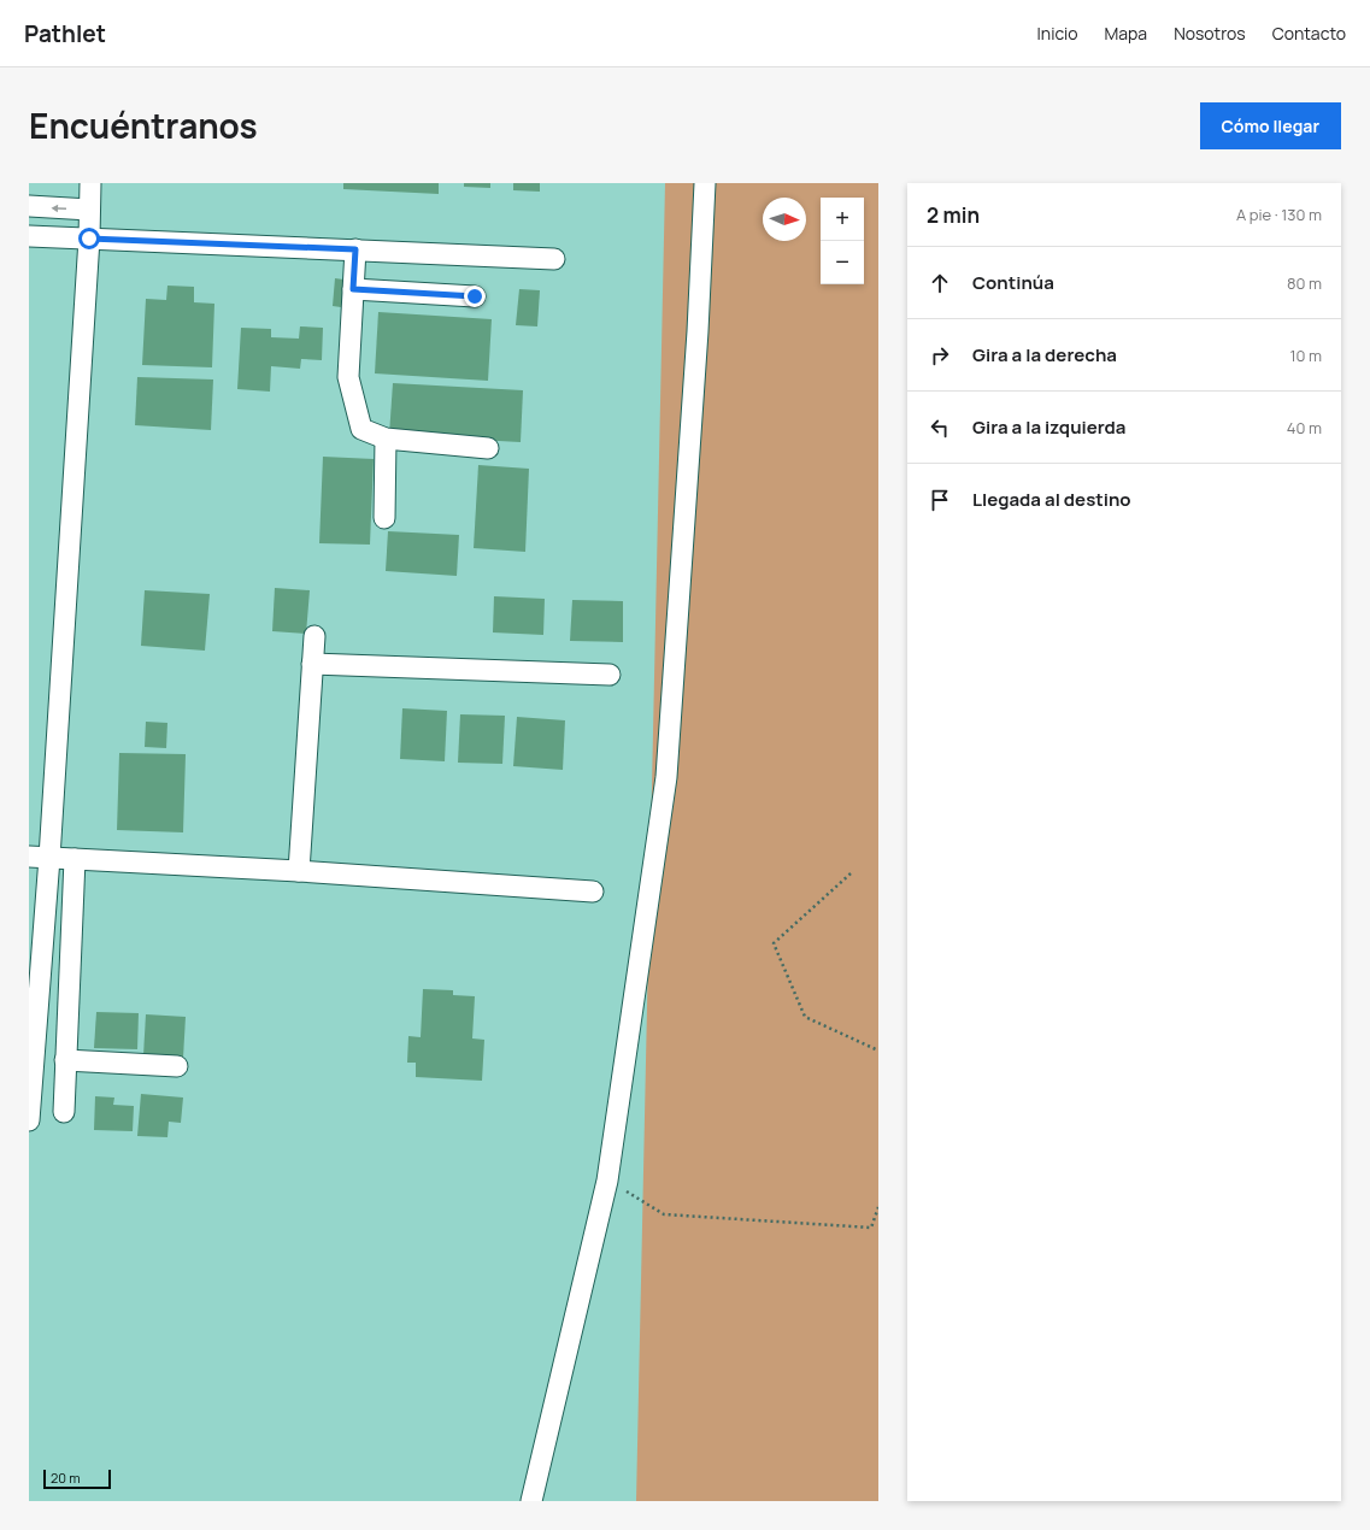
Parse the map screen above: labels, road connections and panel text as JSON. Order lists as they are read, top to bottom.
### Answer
{
  "scale_bar": "20 m",
  "north": "right",
  "page": {
    "header": "Pathlet",
    "nav": [
      "Inicio",
      "Mapa",
      "Nosotros",
      "Contacto"
    ],
    "title": "Encuéntranos",
    "buttons": "Cómo llegar",
    "heading": ["2 min", "A pie · 130 m"],
    "map_buttons": ["+", "−"],
    "list": [
      ["Continúa", "80 m"],
      ["Gira a la derecha", "10 m"],
      ["Gira a la izquierda", "40 m"],
      "Llegada al destino"
    ],
    "scale": "20 m"
  }
}
